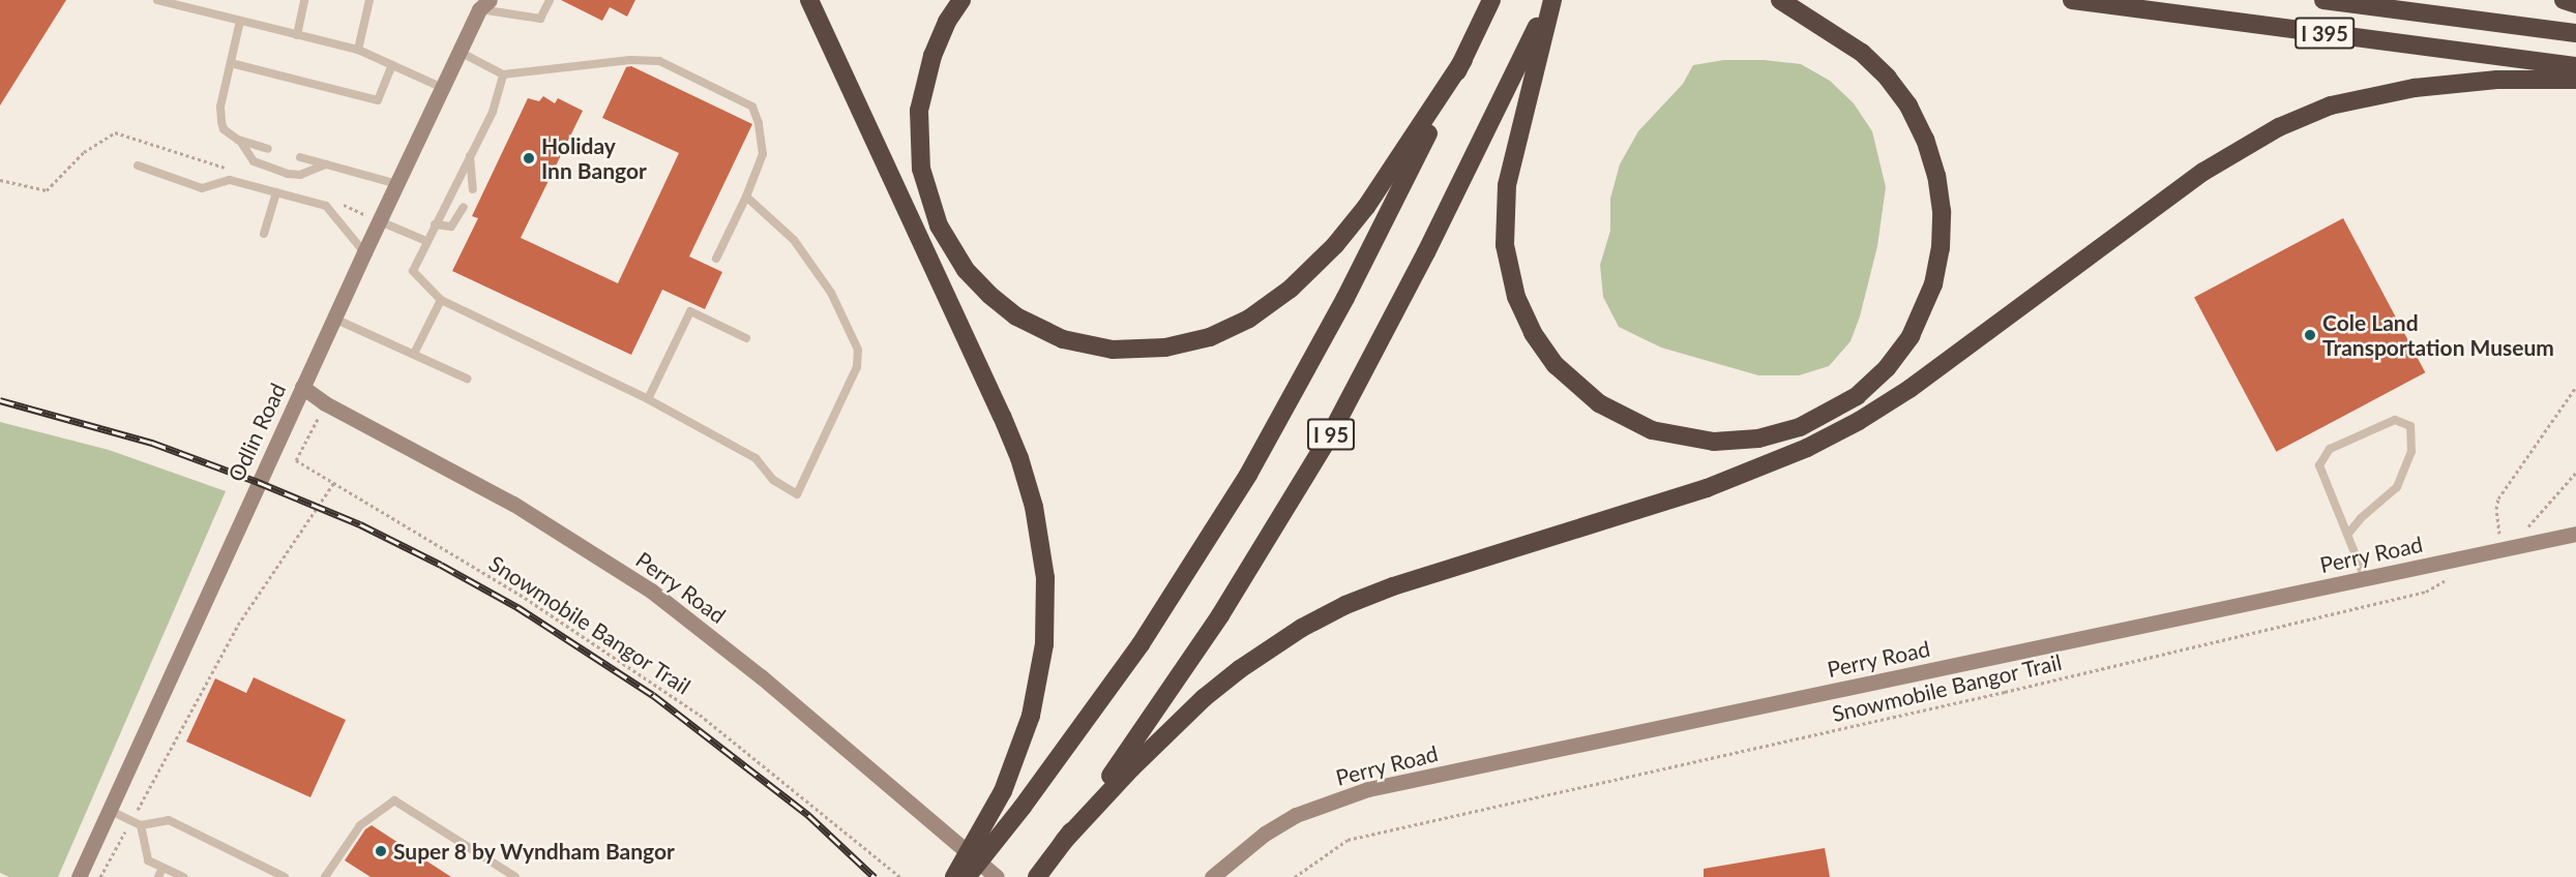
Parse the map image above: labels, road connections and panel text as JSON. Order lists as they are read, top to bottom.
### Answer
{
  "streets": {
    "highway": ["I 395", "I 95"],
    "street": ["Odlin Road", "Perry Road"],
    "path": ["Snowmobile Bangor Trail"]
  },
  "crossings": [
    ["Odlin Road", "Perry Road"],
    ["Perry Road", "Snowmobile Bangor Trail"]
  ],
  "places": ["Holiday Inn Bangor", "Cole Land Transportation Museum", "Super 8 by Wyndham Bangor"]
}
